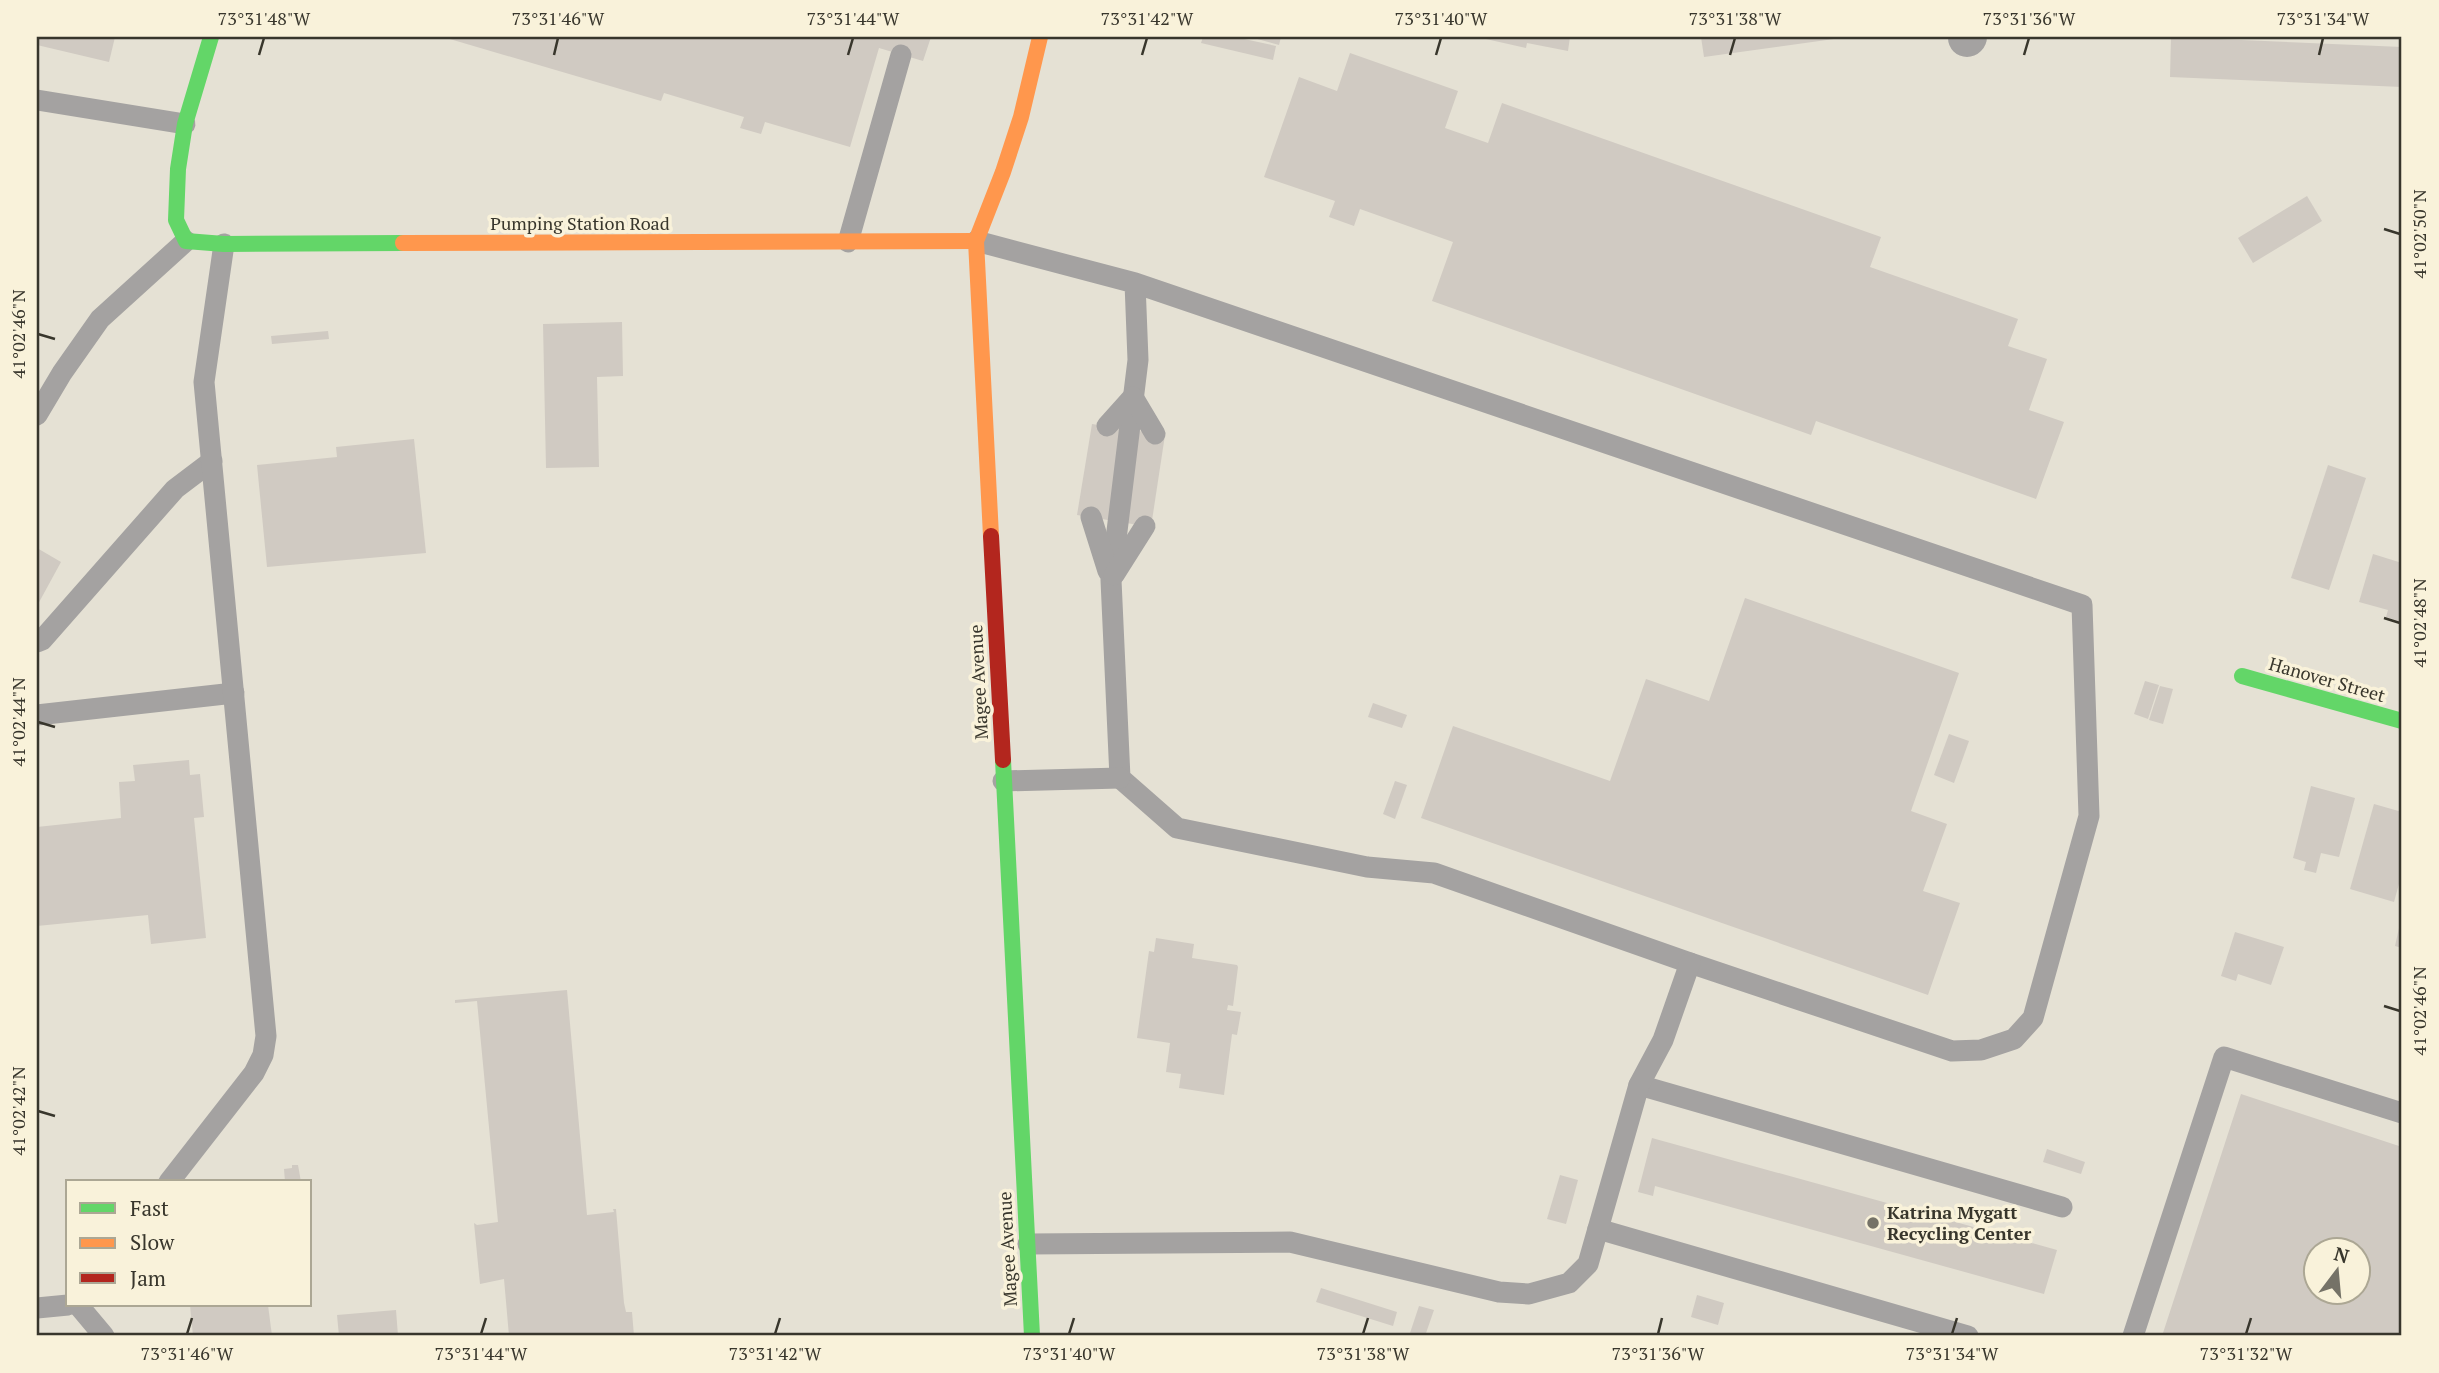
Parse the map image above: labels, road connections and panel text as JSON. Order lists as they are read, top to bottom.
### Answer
{
  "streets": {
    "street": ["Pumping Station Road", "Hanover Street", "Magee Avenue"]
  },
  "crossings": [
    ["Pumping Station Road", "Magee Avenue"]
  ],
  "places": ["Katrina Mygatt Recycling Center"],
  "legend": ["Fast", "Slow", "Jam"],
  "north": "top",
  "coordinates": [
    "73°31'48\"W",
    "73°31'46\"W",
    "73°31'44\"W",
    "73°31'42\"W",
    "73°31'40\"W",
    "73°31'38\"W",
    "73°31'36\"W",
    "73°31'34\"W",
    "41°02'50\"N",
    "41°02'46\"N",
    "41°02'48\"N",
    "41°02'44\"N",
    "41°02'42\"N",
    "73°31'32\"W"
  ]
}
